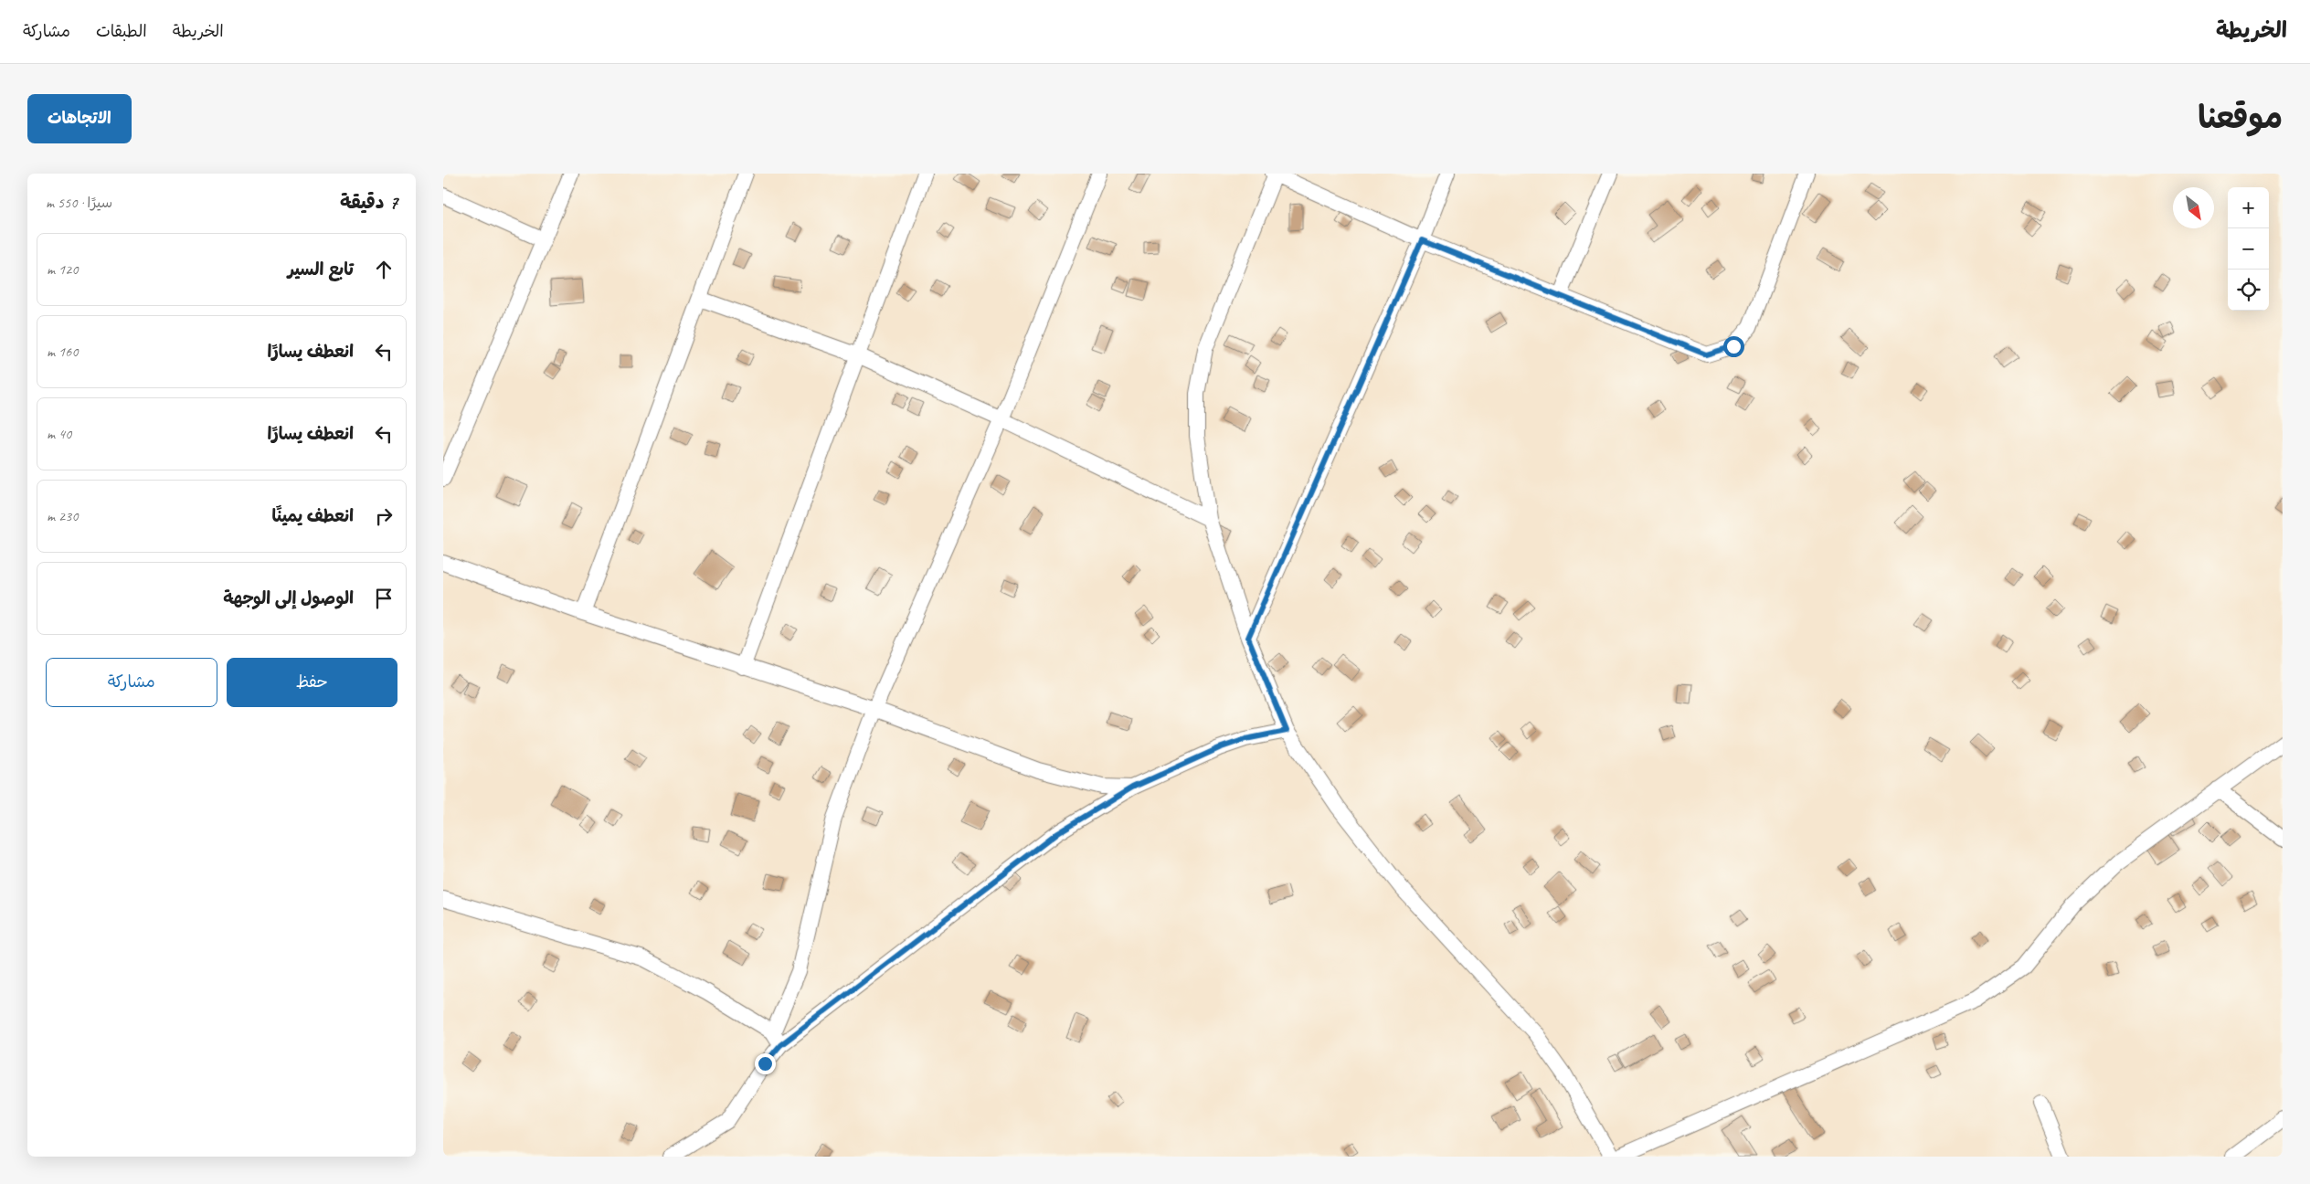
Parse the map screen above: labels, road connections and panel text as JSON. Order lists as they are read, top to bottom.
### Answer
{
  "north": "bottom right",
  "page": {
    "header": "الخريطة",
    "nav": ["الخريطة", "الطبقات", "مشاركة"],
    "title": "موقعنا",
    "buttons": [
      "الاتجاهات",
      ["حفظ", "مشاركة"]
    ],
    "heading": ["7 دقيقة", "سيرًا · 550 m"],
    "map_buttons": ["+", "−"],
    "list": [
      ["تابع السير", "120 m"],
      ["انعطف يسارًا", "160 m"],
      ["انعطف يسارًا", "40 m"],
      ["انعطف يمينًا", "230 m"],
      "الوصول إلى الوجهة"
    ]
  }
}
